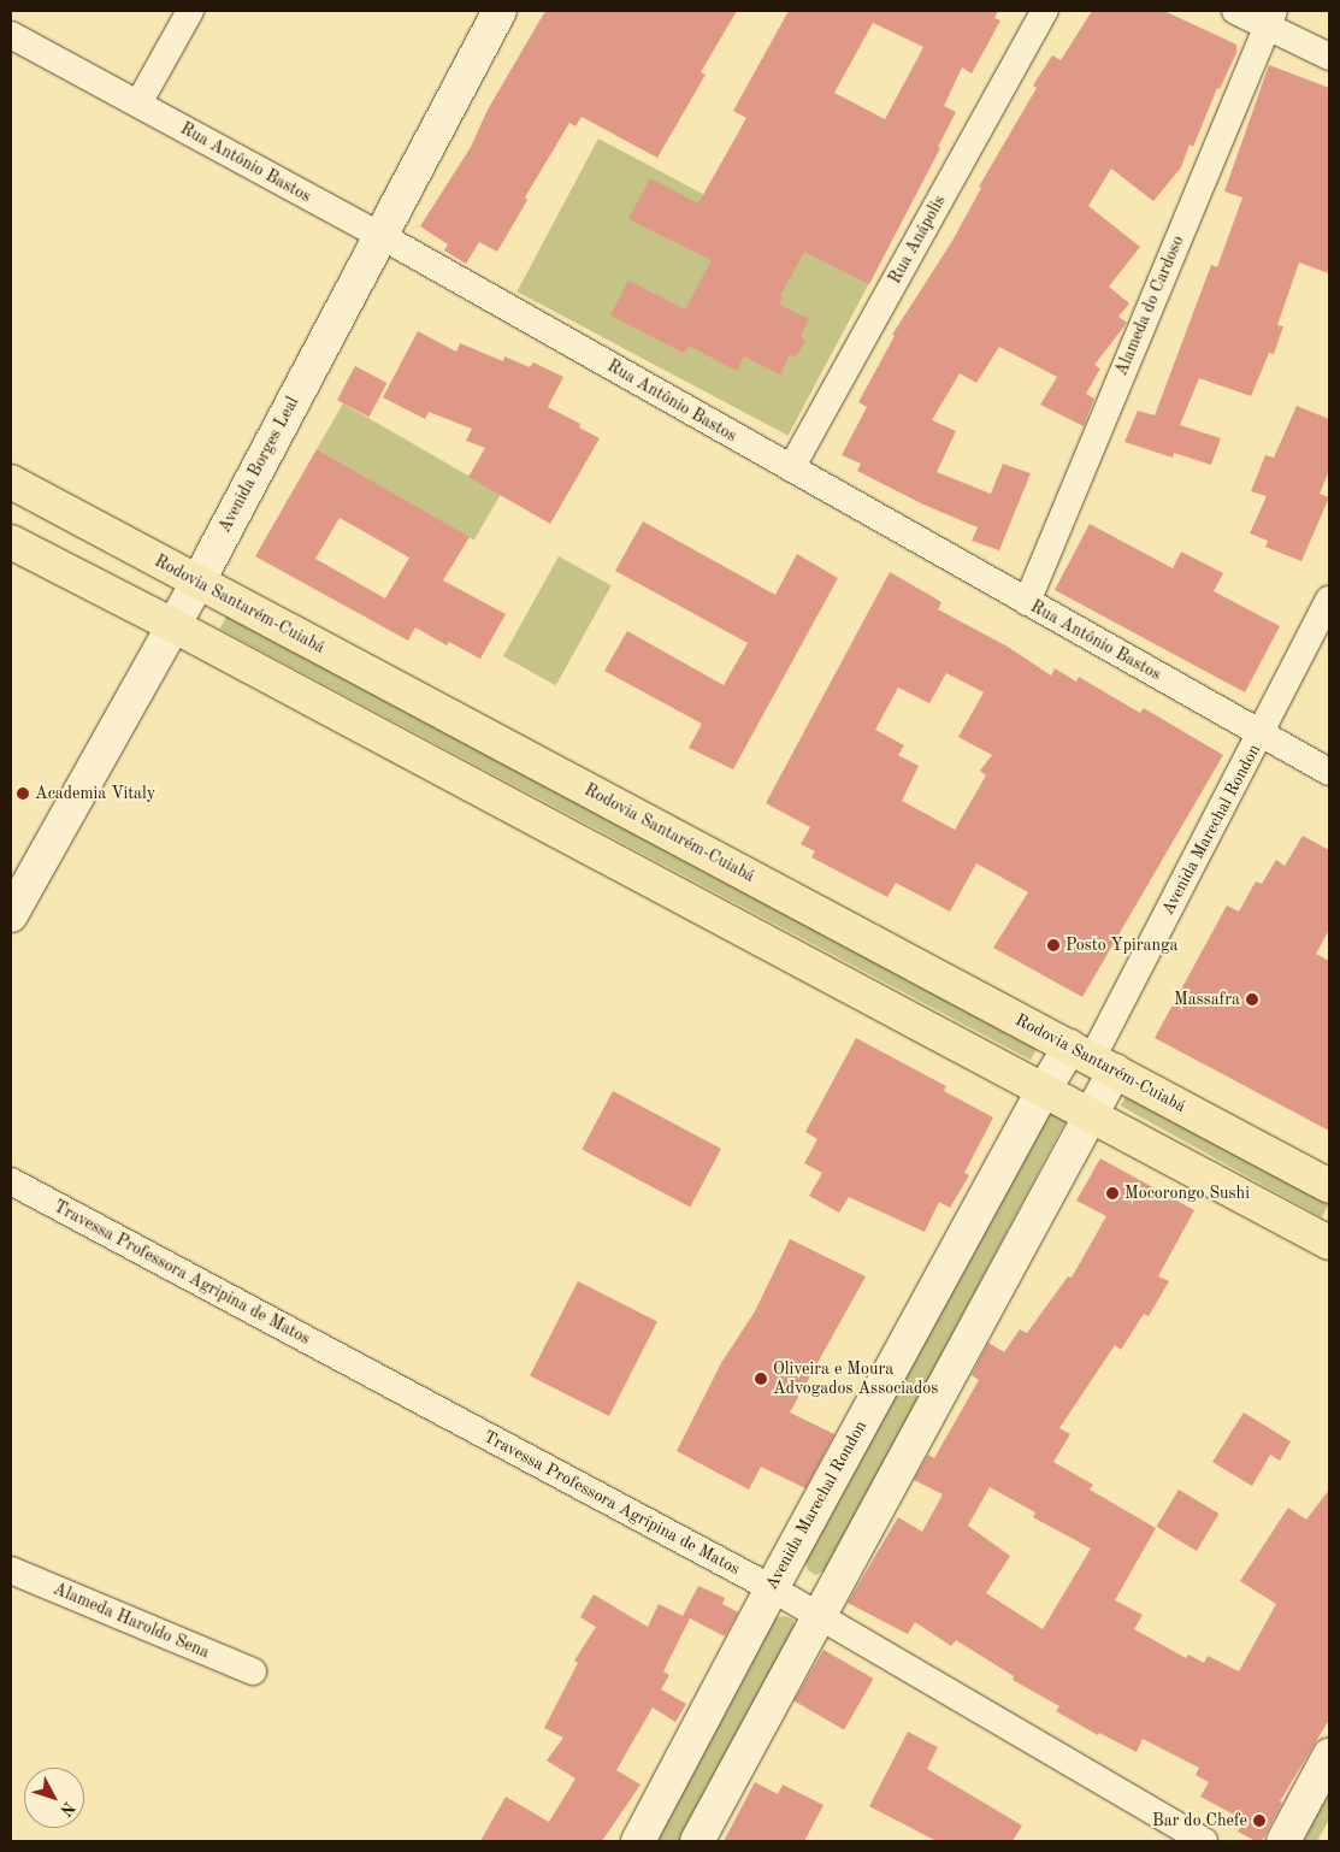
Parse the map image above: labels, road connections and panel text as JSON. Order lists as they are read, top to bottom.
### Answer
{
  "streets": {
    "highway": ["Rodovia Santarém-Cuiabá"],
    "street": [
      "Rua Antônio Bastos",
      "Rua Anápolis",
      "Alameda do Cardoso",
      "Avenida Borges Leal",
      "Avenida Marechal Rondon",
      "Travessa Professora Agripina de Matos",
      "Alameda Haroldo Sena"
    ]
  },
  "crossings": [
    ["Rua Antônio Bastos", "Rua Anápolis"],
    ["Rua Antônio Bastos", "Alameda do Cardoso"],
    ["Rua Antônio Bastos", "Avenida Borges Leal"],
    ["Rua Antônio Bastos", "Avenida Marechal Rondon"],
    ["Avenida Borges Leal", "Rodovia Santarém-Cuiabá"],
    ["Rodovia Santarém-Cuiabá", "Avenida Marechal Rondon"],
    ["Avenida Marechal Rondon", "Travessa Professora Agripina de Matos"]
  ],
  "places": [
    "Academia Vitaly",
    "Posto Ypiranga",
    "Massafra",
    "Mocorongo Sushi",
    "Oliveira e Moura Advogados Associados",
    "Bar do Chefe"
  ],
  "north": "bottom right"
}
